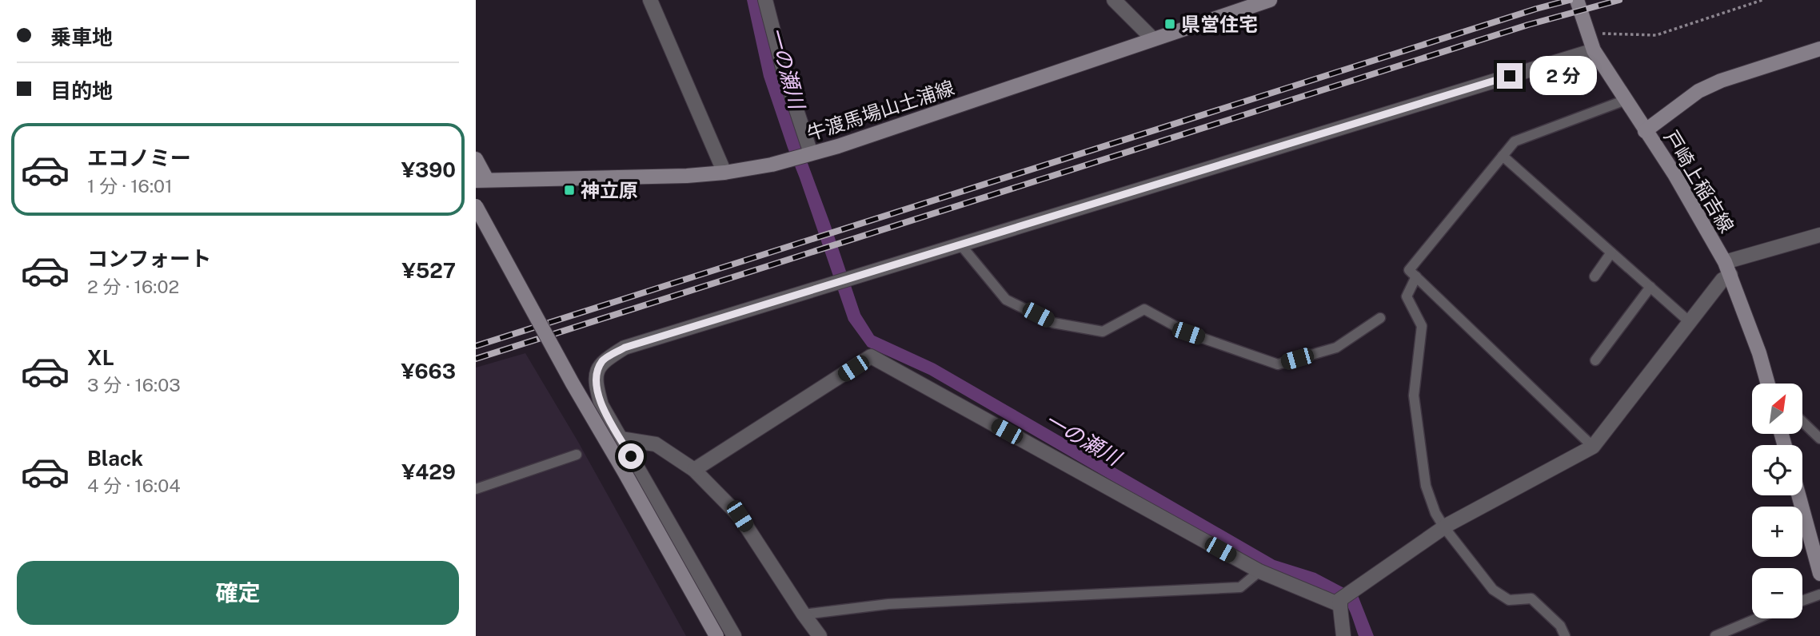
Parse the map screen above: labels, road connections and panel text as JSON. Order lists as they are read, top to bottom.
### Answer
{
  "streets": {
    "main road": ["牛渡馬場山土浦線", "戸崎上稲吉線"]
  },
  "water": ["一の瀬川"],
  "places": {
    "transit": ["県営住宅", "神立原"]
  },
  "north": "top right",
  "page": {
    "banner": ["乗車地", "目的地"],
    "bubble": "2 分",
    "list": [
      {
        "name": "エコノミー",
        "note": "1 分 · 16:01",
        "value": "¥390"
      },
      {
        "name": "コンフォート",
        "note": "2 分 · 16:02",
        "value": "¥527"
      },
      {
        "name": "XL",
        "note": "3 分 · 16:03",
        "value": "¥663"
      },
      {
        "name": "Black",
        "note": "4 分 · 16:04",
        "value": "¥429"
      }
    ],
    "map_buttons": ["+", "−"],
    "buttons": "確定"
  }
}
